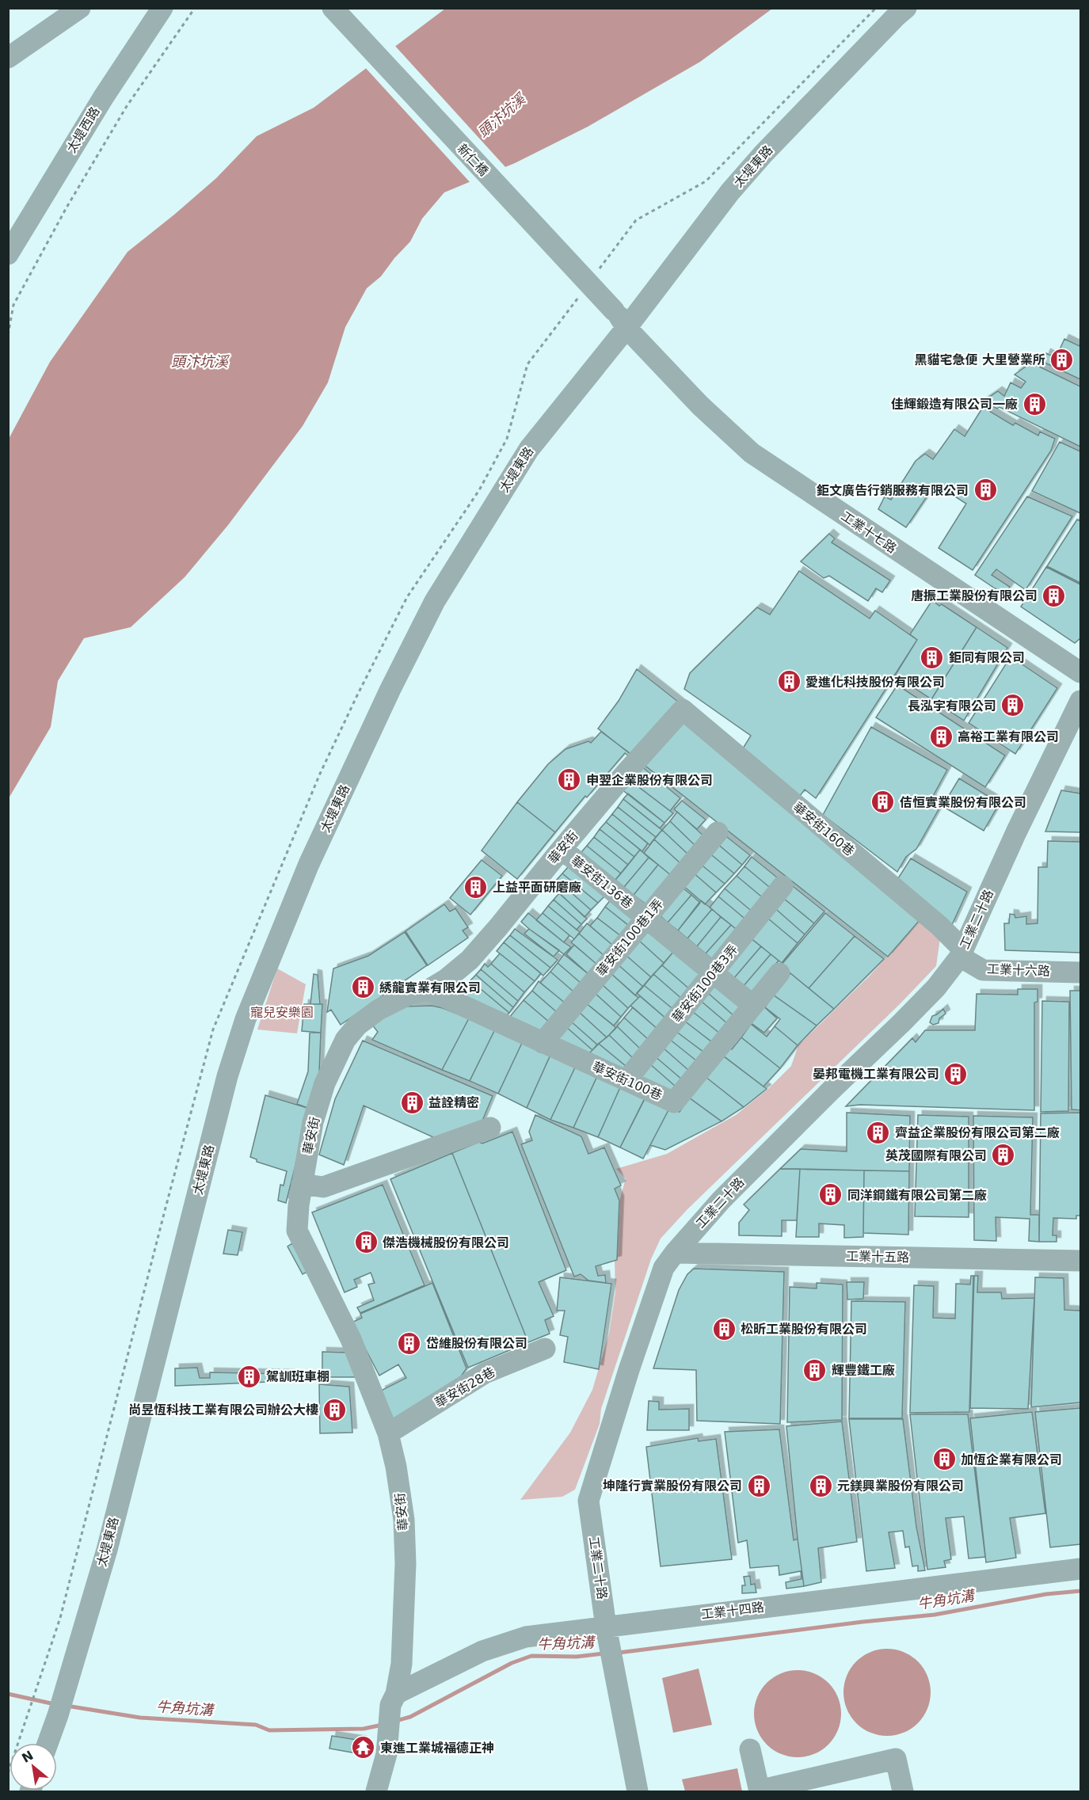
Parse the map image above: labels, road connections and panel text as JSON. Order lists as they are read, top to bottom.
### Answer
{
  "streets": {
    "street": [
      "太堤西路",
      "新仁橋",
      "太堤東路",
      "工業十七路",
      "華安街160巷",
      "華安街",
      "華安街136巷",
      "工業二十路",
      "華安街100巷1弄",
      "工業十六路",
      "華安街100巷3弄",
      "華安街100巷",
      "工業十五路",
      "華安街28巷",
      "工業十四路"
    ]
  },
  "crossings": [
    ["新仁橋", "工業十七路"],
    ["太堤東路", "工業十七路"],
    ["華安街160巷", "華安街"],
    ["華安街160巷", "工業二十路"],
    ["華安街160巷", "工業十六路"],
    ["華安街", "華安街136巷"],
    ["華安街", "華安街100巷"],
    ["華安街", "華安街28巷"],
    ["華安街", "工業十四路"],
    ["華安街136巷", "華安街100巷1弄"],
    ["華安街136巷", "華安街100巷3弄"],
    ["華安街136巷", "華安街100巷"],
    ["工業二十路", "工業十六路"],
    ["工業二十路", "工業十五路"],
    ["工業二十路", "工業十四路"],
    ["華安街100巷1弄", "華安街100巷"],
    ["華安街100巷3弄", "華安街100巷"]
  ],
  "water": ["頭汴坑溪", "牛角坑溝"],
  "parks": ["寵兒安樂園"],
  "places": {
    "building": [
      "黑貓宅急便 大里營業所",
      "佳輝鍛造有限公司一廠",
      "鉅文廣告行銷服務有限公司",
      "唐振工業股份有限公司",
      "鉅同有限公司",
      "愛進化科技股份有限公司",
      "長泓宇有限公司",
      "高裕工業有限公司",
      "申翌企業股份有限公司",
      "佶恒實業股份有限公司",
      "上益平面研磨廠",
      "綉龍實業有限公司",
      "晏邦電機工業有限公司",
      "益詮精密",
      "齊益企業股份有限公司第二廠",
      "英茂國際有限公司",
      "同洋鋼鐵有限公司第二廠",
      "傑浩機械股份有限公司",
      "松昕工業股份有限公司",
      "岱維股份有限公司",
      "輝豐鐵工廠",
      "駕訓班車棚",
      "尚昱恆科技工業有限公司辦公大樓",
      "加恆企業有限公司",
      "坤隆行實業股份有限公司",
      "元鎂興業股份有限公司"
    ],
    "temple": ["東進工業城福德正神"]
  },
  "north": "top left"
}
